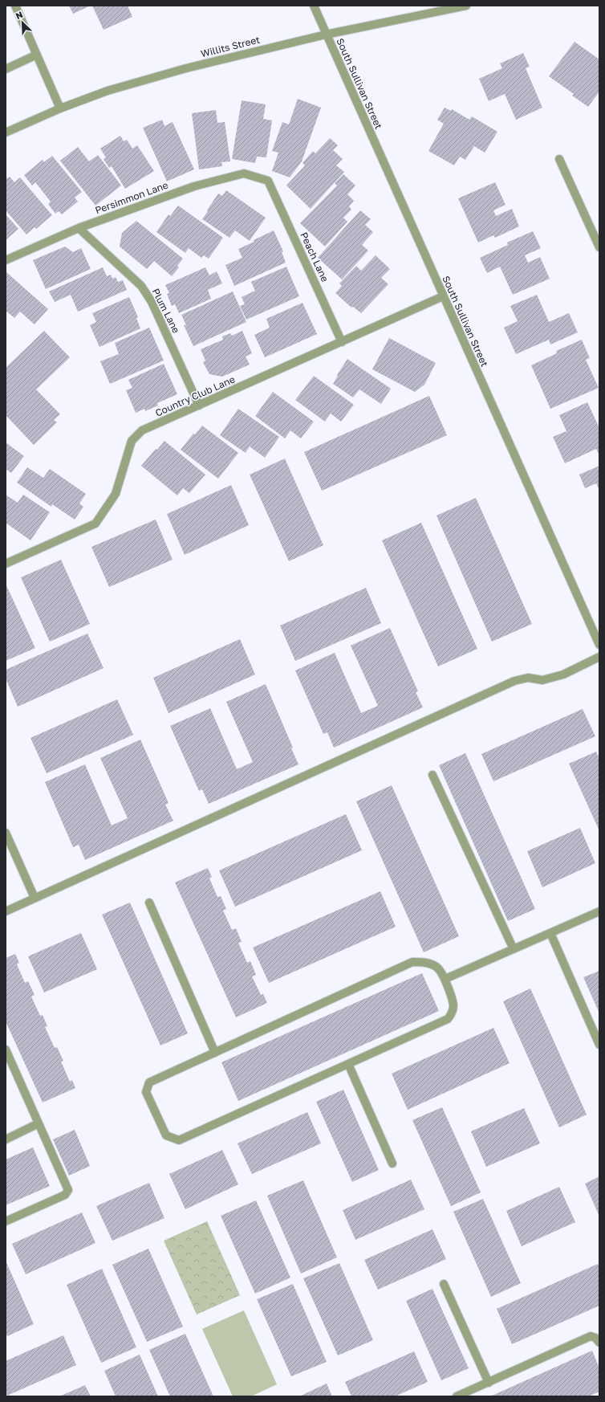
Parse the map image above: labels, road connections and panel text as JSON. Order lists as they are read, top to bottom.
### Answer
{
  "streets": {
    "street": [
      "Willits Street",
      "South Sullivan Street",
      "Persimmon Lane",
      "Peach Lane",
      "Plum Lane",
      "Country Club Lane"
    ]
  },
  "crossings": [
    ["Willits Street", "South Sullivan Street"],
    ["South Sullivan Street", "Country Club Lane"],
    ["Persimmon Lane", "Peach Lane"],
    ["Persimmon Lane", "Plum Lane"],
    ["Peach Lane", "Country Club Lane"],
    ["Plum Lane", "Country Club Lane"]
  ],
  "north": "top left"
}
